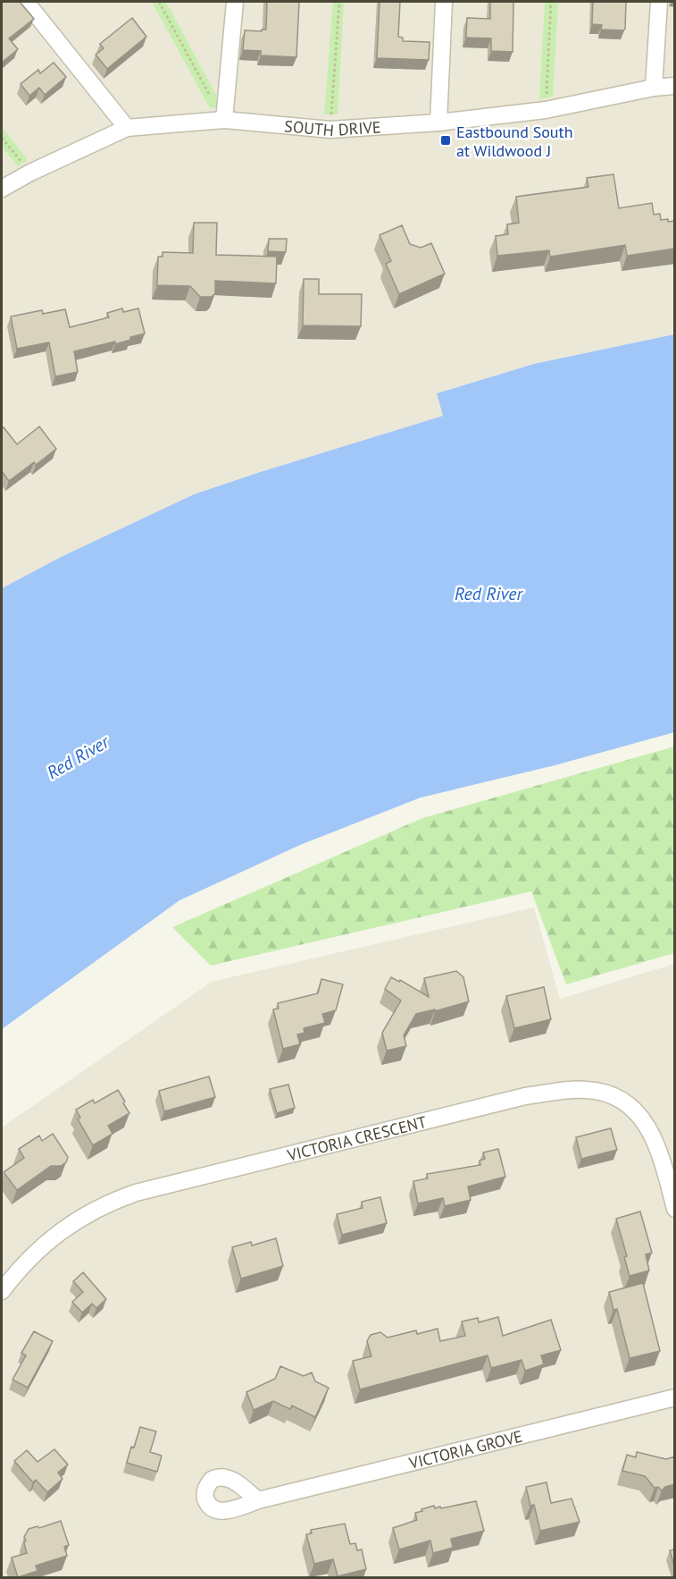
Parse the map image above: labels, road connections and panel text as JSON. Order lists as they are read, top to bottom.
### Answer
{
  "streets": {
    "street": ["SOUTH DRIVE", "VICTORIA CRESCENT", "VICTORIA GROVE"]
  },
  "water": ["Red River"],
  "places": {
    "transit": ["Eastbound South at Wildwood J"]
  }
}
